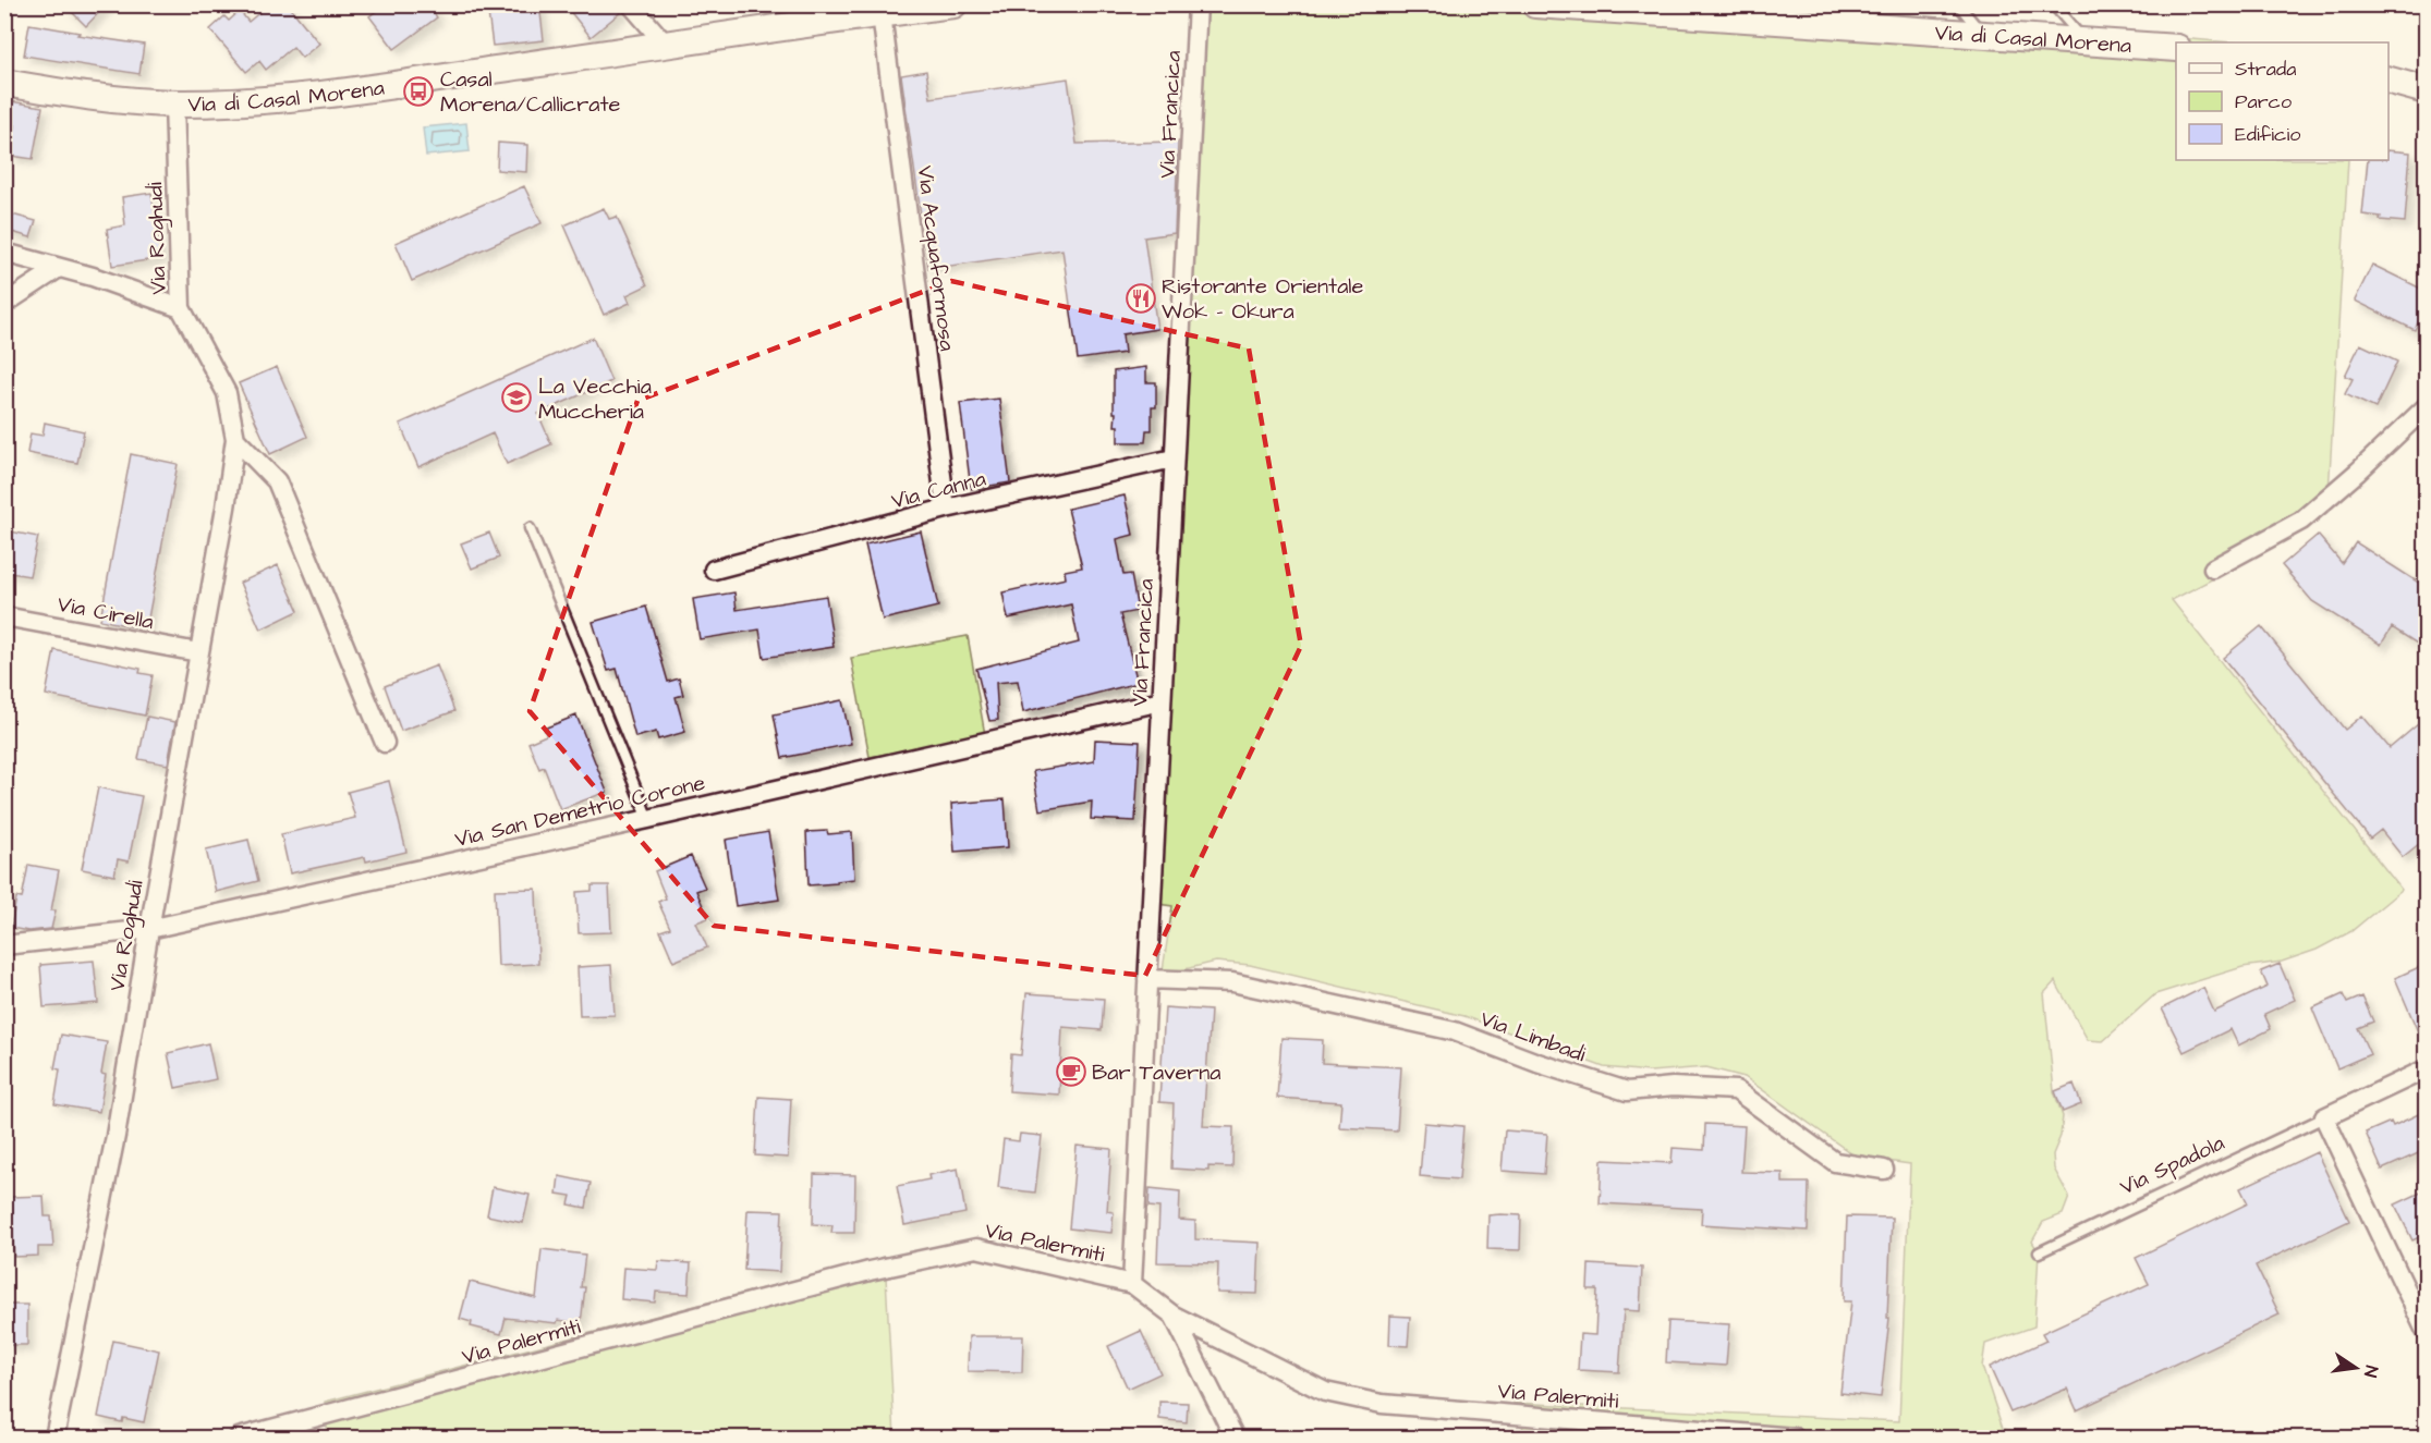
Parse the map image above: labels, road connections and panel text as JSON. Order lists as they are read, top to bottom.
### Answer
{
  "streets": {
    "main road": ["Via di Casal Morena"],
    "street": [
      "Via Francica",
      "Via Roghudi",
      "Via Acquaformosa",
      "Via Canna",
      "Via Cirella",
      "Via San Demetrio Corone",
      "Via Limbadi",
      "Via Spadola",
      "Via Palermiti"
    ]
  },
  "crossings": [
    ["Via di Casal Morena", "Via Roghudi"],
    ["Via di Casal Morena", "Via Acquaformosa"],
    ["Via Francica", "Via Canna"],
    ["Via Francica", "Via San Demetrio Corone"],
    ["Via Francica", "Via Limbadi"],
    ["Via Francica", "Via Palermiti"],
    ["Via Roghudi", "Via Cirella"],
    ["Via Roghudi", "Via San Demetrio Corone"],
    ["Via Acquaformosa", "Via Canna"]
  ],
  "places": {
    "bus stop": ["Casal Morena/Callicrate"],
    "restaurant": ["Ristorante Orientale Wok - Okura"],
    "school or university": ["La Vecchia Muccheria"],
    "cafe": ["Bar Taverna"]
  },
  "legend": ["Strada", "Parco", "Edificio"],
  "north": "right"
}
